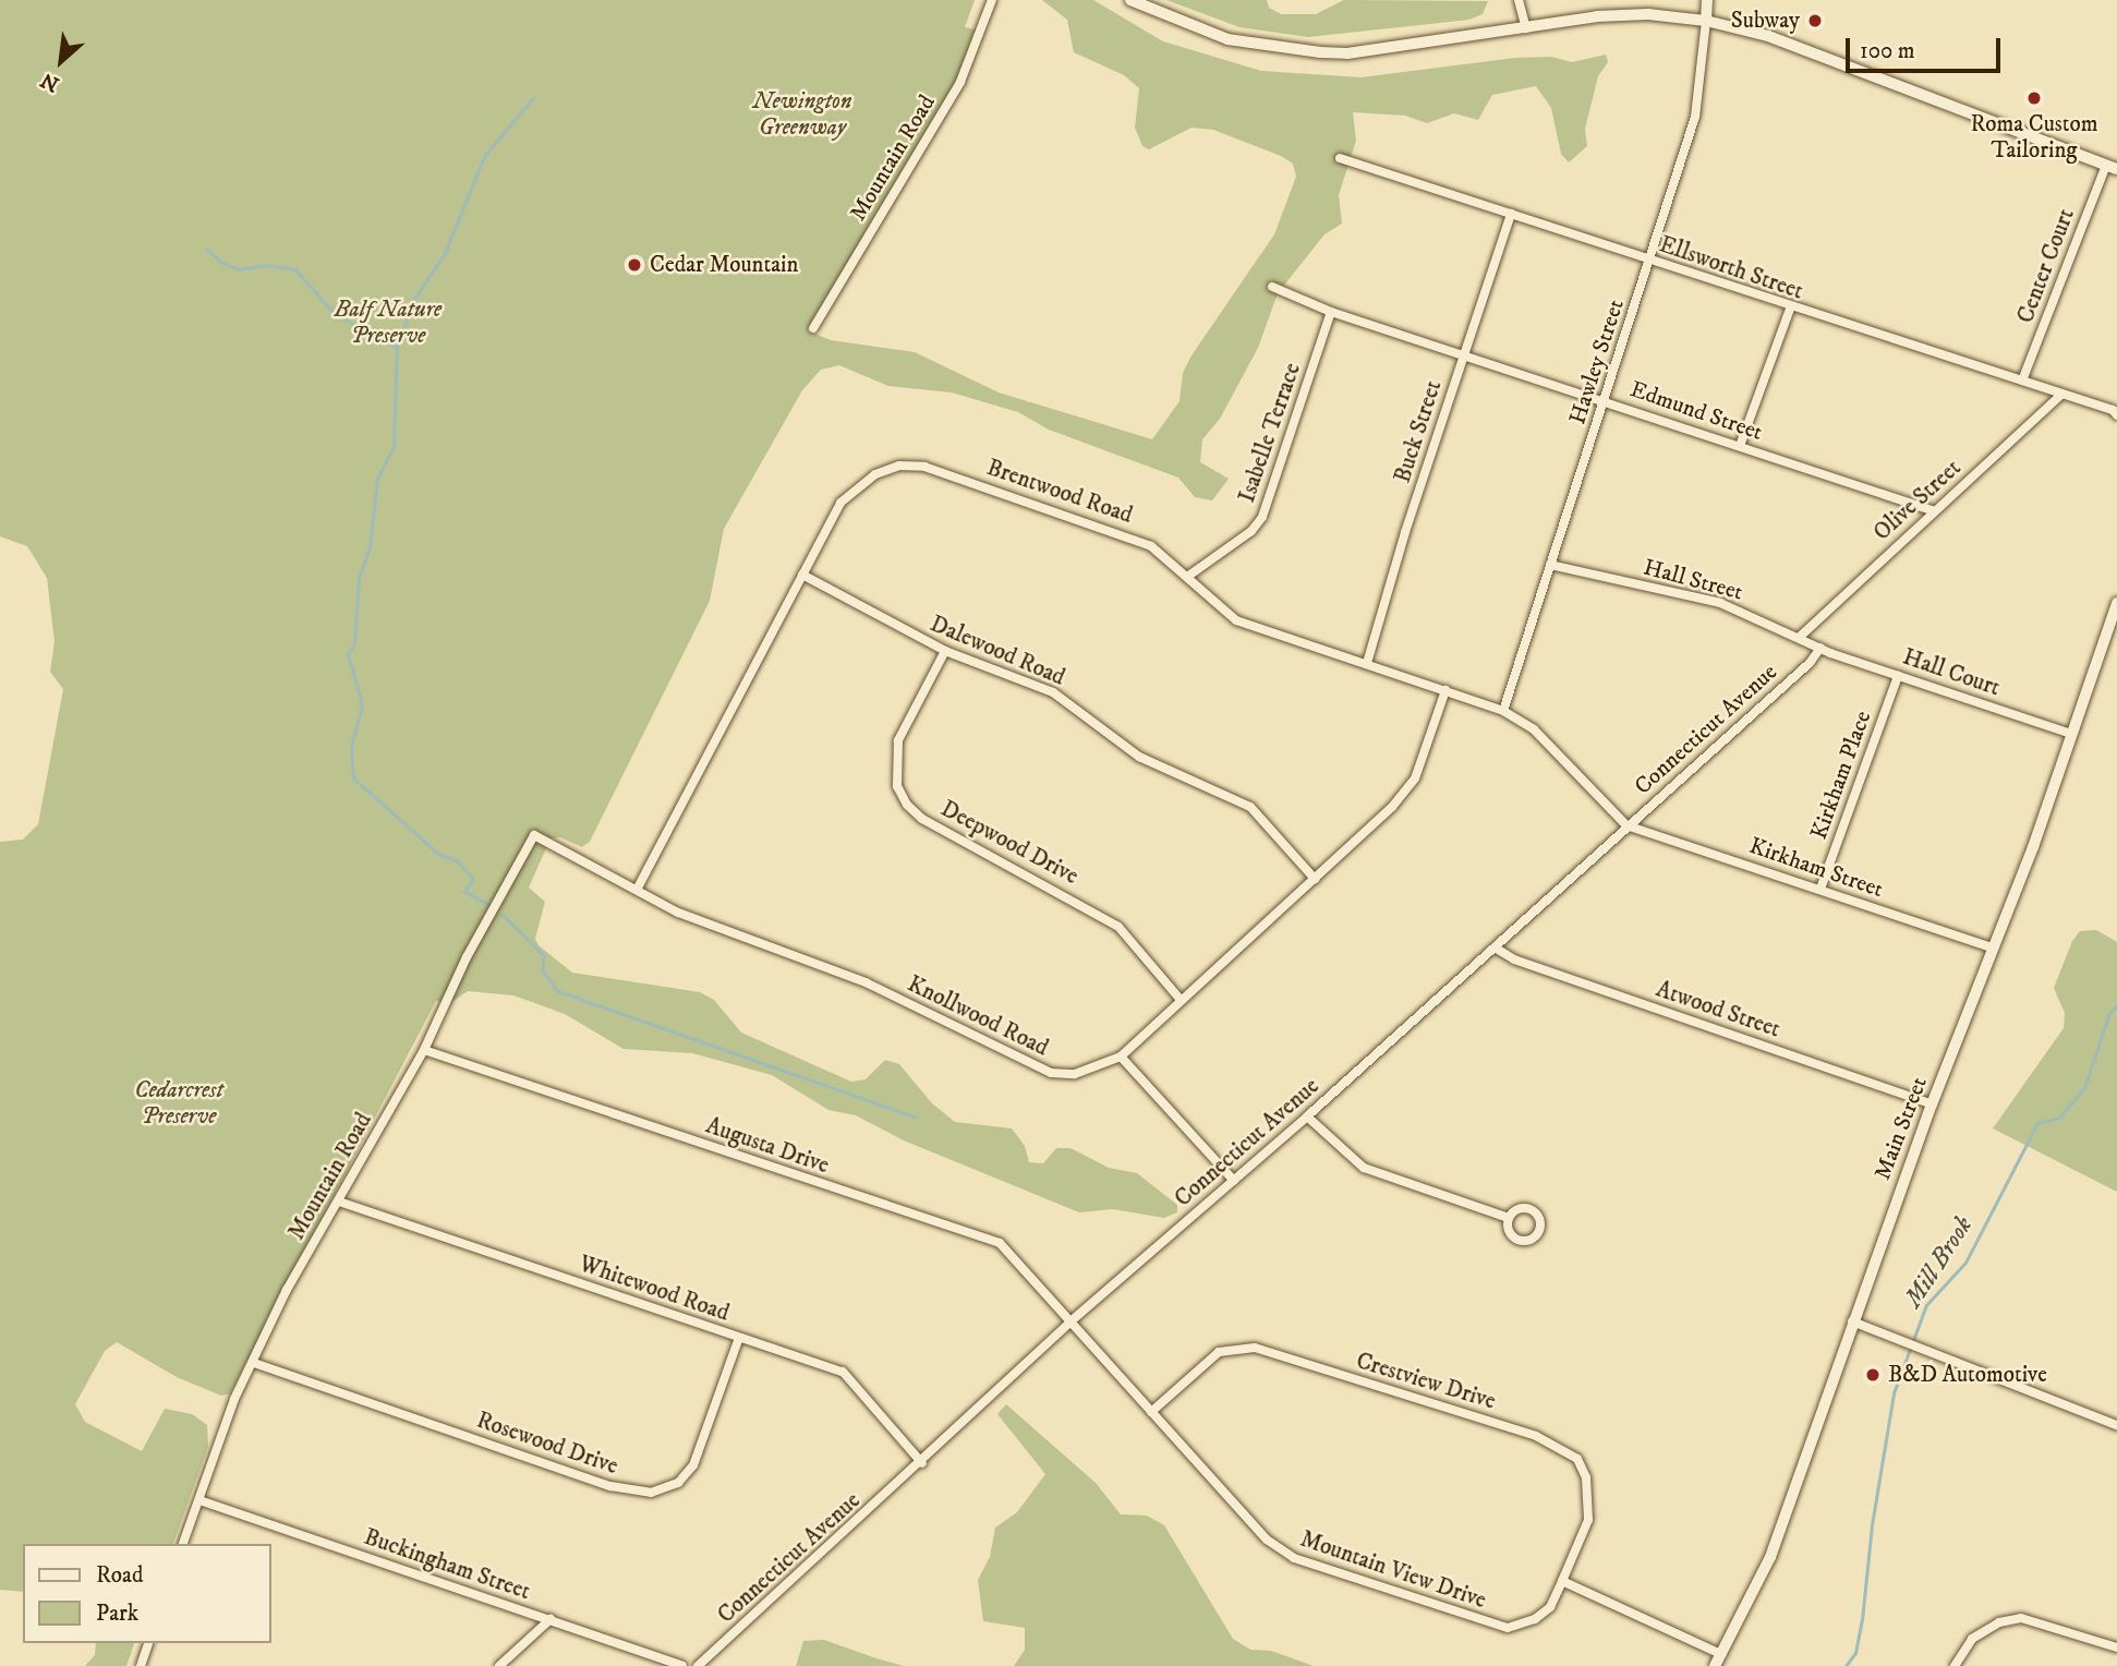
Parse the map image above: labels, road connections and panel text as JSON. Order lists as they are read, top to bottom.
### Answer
{
  "streets": {
    "main road": ["Main Street"],
    "street": [
      "Mountain Road",
      "Center Court",
      "Ellsworth Street",
      "Hawley Street",
      "Edmund Street",
      "Buck Street",
      "Isabelle Terrace",
      "Brentwood Road",
      "Olive Street",
      "Hall Street",
      "Dalewood Road",
      "Hall Court",
      "Connecticut Avenue",
      "Kirkham Place",
      "Deepwood Drive",
      "Kirkham Street",
      "Atwood Street",
      "Knollwood Road",
      "Augusta Drive",
      "Whitewood Road",
      "Crestview Drive",
      "Rosewood Drive",
      "Buckingham Street",
      "Mountain View Drive"
    ]
  },
  "crossings": [
    ["Mountain Road", "Knollwood Road"],
    ["Mountain Road", "Augusta Drive"],
    ["Mountain Road", "Whitewood Road"],
    ["Mountain Road", "Rosewood Drive"],
    ["Mountain Road", "Buckingham Street"],
    ["Center Court", "Ellsworth Street"],
    ["Ellsworth Street", "Hawley Street"],
    ["Ellsworth Street", "Buck Street"],
    ["Ellsworth Street", "Olive Street"],
    ["Hawley Street", "Edmund Street"],
    ["Hawley Street", "Brentwood Road"],
    ["Hawley Street", "Hall Street"],
    ["Edmund Street", "Buck Street"],
    ["Edmund Street", "Isabelle Terrace"],
    ["Edmund Street", "Olive Street"],
    ["Buck Street", "Brentwood Road"],
    ["Isabelle Terrace", "Brentwood Road"],
    ["Brentwood Road", "Dalewood Road"],
    ["Brentwood Road", "Connecticut Avenue"],
    ["Brentwood Road", "Kirkham Street"],
    ["Brentwood Road", "Knollwood Road"],
    ["Olive Street", "Hall Street"],
    ["Hall Street", "Hall Court"],
    ["Hall Street", "Connecticut Avenue"],
    ["Dalewood Road", "Deepwood Drive"],
    ["Dalewood Road", "Knollwood Road"],
    ["Hall Court", "Connecticut Avenue"],
    ["Hall Court", "Kirkham Place"],
    ["Hall Court", "Main Street"],
    ["Connecticut Avenue", "Kirkham Street"],
    ["Connecticut Avenue", "Atwood Street"],
    ["Connecticut Avenue", "Augusta Drive"],
    ["Connecticut Avenue", "Whitewood Road"],
    ["Connecticut Avenue", "Mountain View Drive"],
    ["Kirkham Place", "Kirkham Street"],
    ["Deepwood Drive", "Knollwood Road"],
    ["Kirkham Street", "Main Street"],
    ["Atwood Street", "Main Street"],
    ["Augusta Drive", "Mountain View Drive"],
    ["Whitewood Road", "Rosewood Drive"],
    ["Crestview Drive", "Mountain View Drive"]
  ],
  "water": ["Mill Brook"],
  "parks": ["Newington Greenway", "Balf Nature Preserve", "Cedarcrest Preserve"],
  "places": [
    "Subway",
    "Roma Custom Tailoring",
    "Cedar Mountain",
    "B&D Automotive"
  ],
  "legend": ["Road", "Park"],
  "scale_bar": "100 m",
  "north": "bottom left"
}
